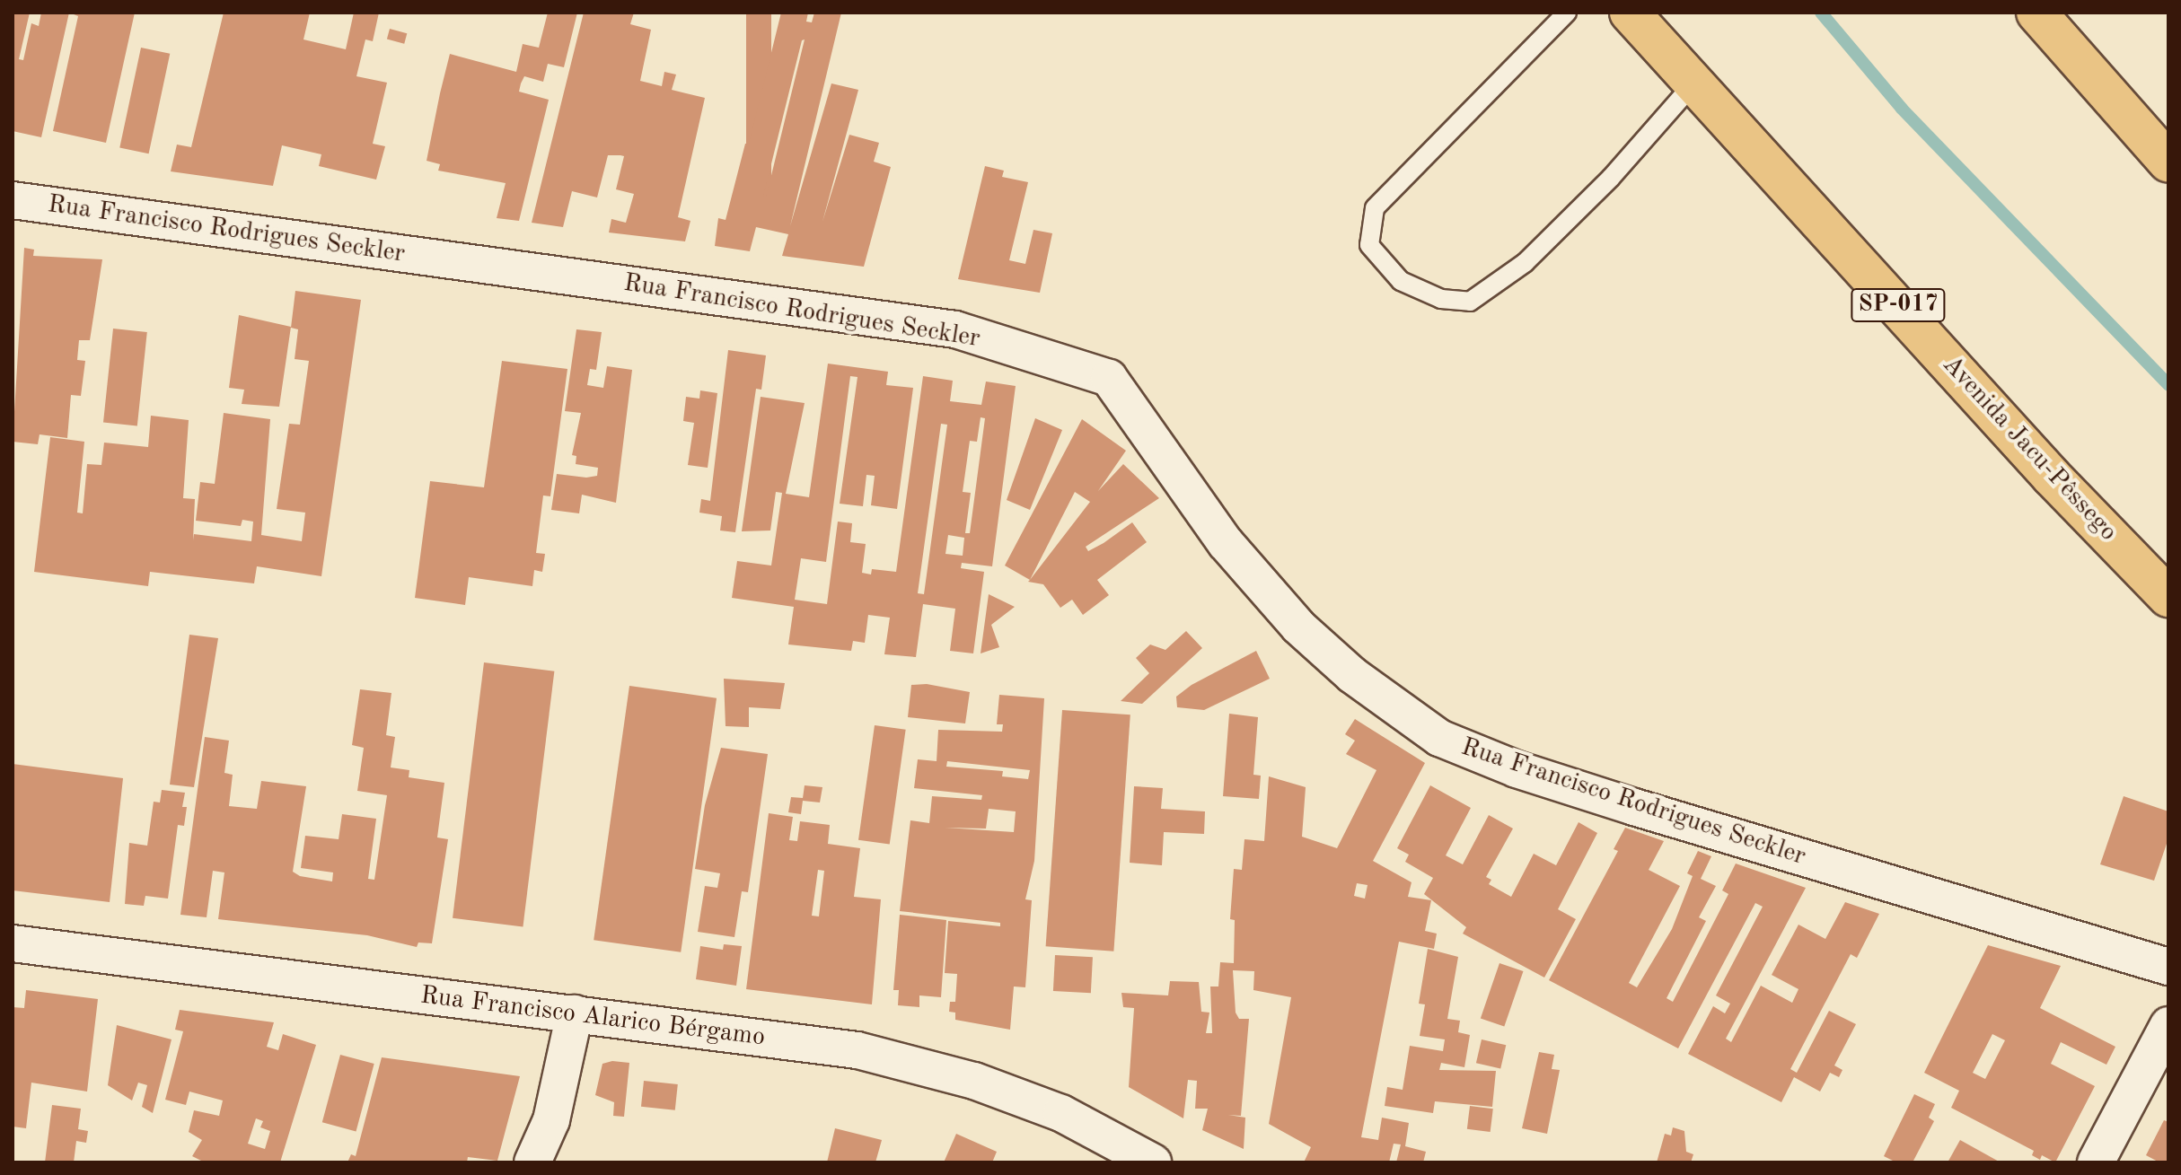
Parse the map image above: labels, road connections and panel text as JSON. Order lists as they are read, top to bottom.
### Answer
{
  "streets": {
    "highway": ["SP-017", "Avenida Jacu-Pêssego"],
    "street": ["Rua Francisco Rodrigues Seckler", "Rua Francisco Alarico Bérgamo"]
  }
}
